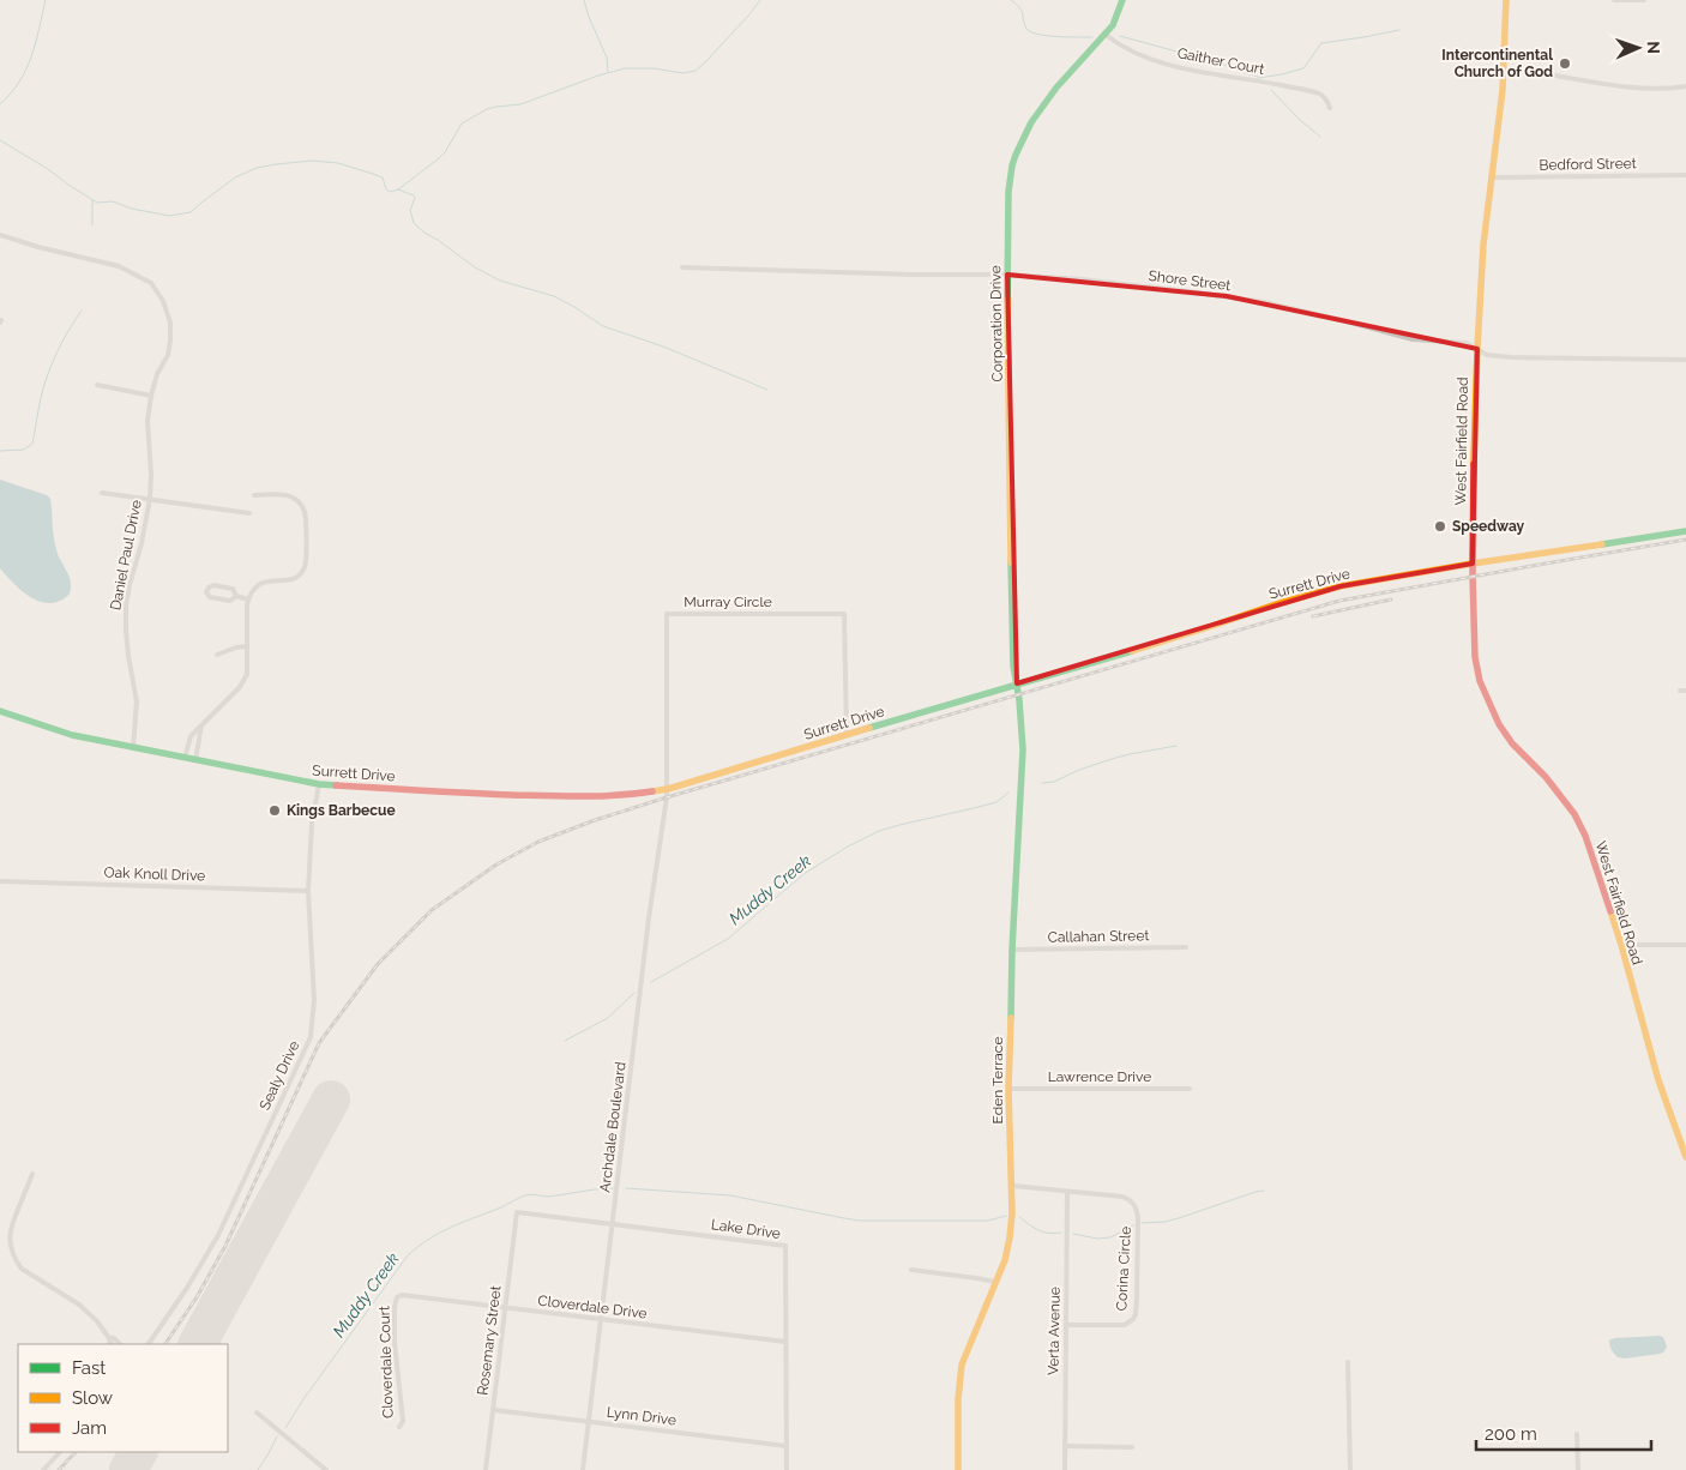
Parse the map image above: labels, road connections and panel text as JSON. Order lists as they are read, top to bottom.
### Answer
{
  "streets": {
    "street": [
      "Gaither Court",
      "Bedford Street",
      "Shore Street",
      "Corporation Drive",
      "West Fairfield Road",
      "Daniel Paul Drive",
      "Surrett Drive",
      "Murray Circle",
      "Oak Knoll Drive",
      "Callahan Street",
      "Sealy Drive",
      "Lawrence Drive",
      "Eden Terrace",
      "Archdale Boulevard",
      "Lake Drive",
      "Corina Circle",
      "Cloverdale Drive",
      "Verta Avenue",
      "Rosemary Street",
      "Cloverdale Court",
      "Lynn Drive"
    ]
  },
  "crossings": [
    ["Gaither Court", "Corporation Drive"],
    ["Bedford Street", "West Fairfield Road"],
    ["Shore Street", "Corporation Drive"],
    ["Shore Street", "West Fairfield Road"],
    ["Corporation Drive", "Surrett Drive"],
    ["Corporation Drive", "Eden Terrace"],
    ["West Fairfield Road", "Surrett Drive"],
    ["Daniel Paul Drive", "Surrett Drive"],
    ["Surrett Drive", "Murray Circle"],
    ["Surrett Drive", "Sealy Drive"],
    ["Surrett Drive", "Eden Terrace"],
    ["Surrett Drive", "Archdale Boulevard"],
    ["Murray Circle", "Archdale Boulevard"],
    ["Oak Knoll Drive", "Sealy Drive"],
    ["Callahan Street", "Eden Terrace"],
    ["Lawrence Drive", "Eden Terrace"],
    ["Eden Terrace", "Corina Circle"],
    ["Archdale Boulevard", "Lake Drive"],
    ["Archdale Boulevard", "Cloverdale Drive"],
    ["Archdale Boulevard", "Lynn Drive"],
    ["Lake Drive", "Cloverdale Drive"],
    ["Lake Drive", "Rosemary Street"],
    ["Lake Drive", "Lynn Drive"],
    ["Corina Circle", "Verta Avenue"],
    ["Cloverdale Drive", "Rosemary Street"],
    ["Cloverdale Drive", "Cloverdale Court"],
    ["Rosemary Street", "Lynn Drive"]
  ],
  "water": ["Muddy Creek"],
  "places": ["Intercontinental Church of God", "Speedway", "Kings Barbecue"],
  "legend": ["Fast", "Slow", "Jam"],
  "scale_bar": "200 m",
  "north": "right"
}
